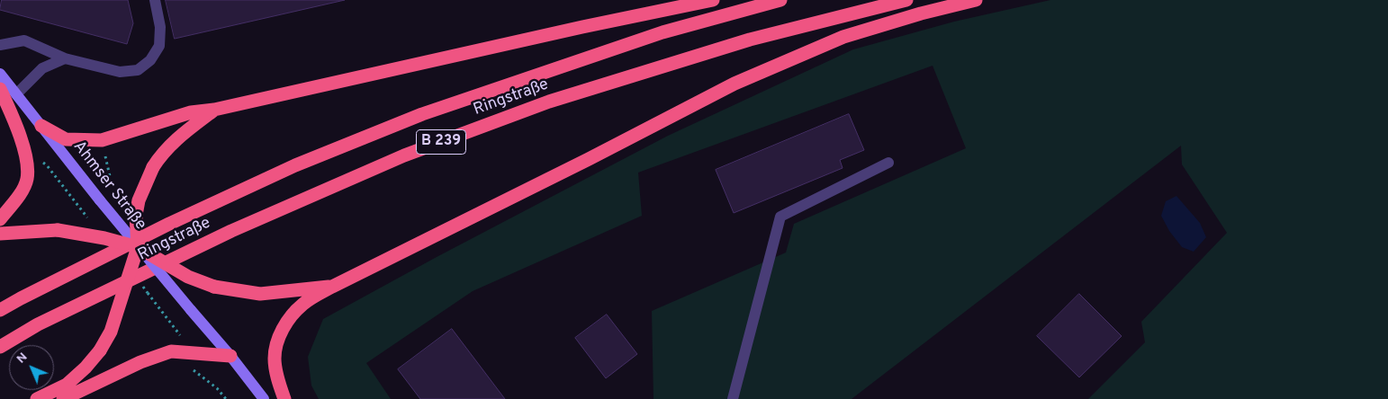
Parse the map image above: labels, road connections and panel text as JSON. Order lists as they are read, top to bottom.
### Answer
{
  "streets": {
    "highway": ["Ringstraße", "B 239"],
    "street": ["Ahmser Straße"]
  },
  "north": "top left"
}
